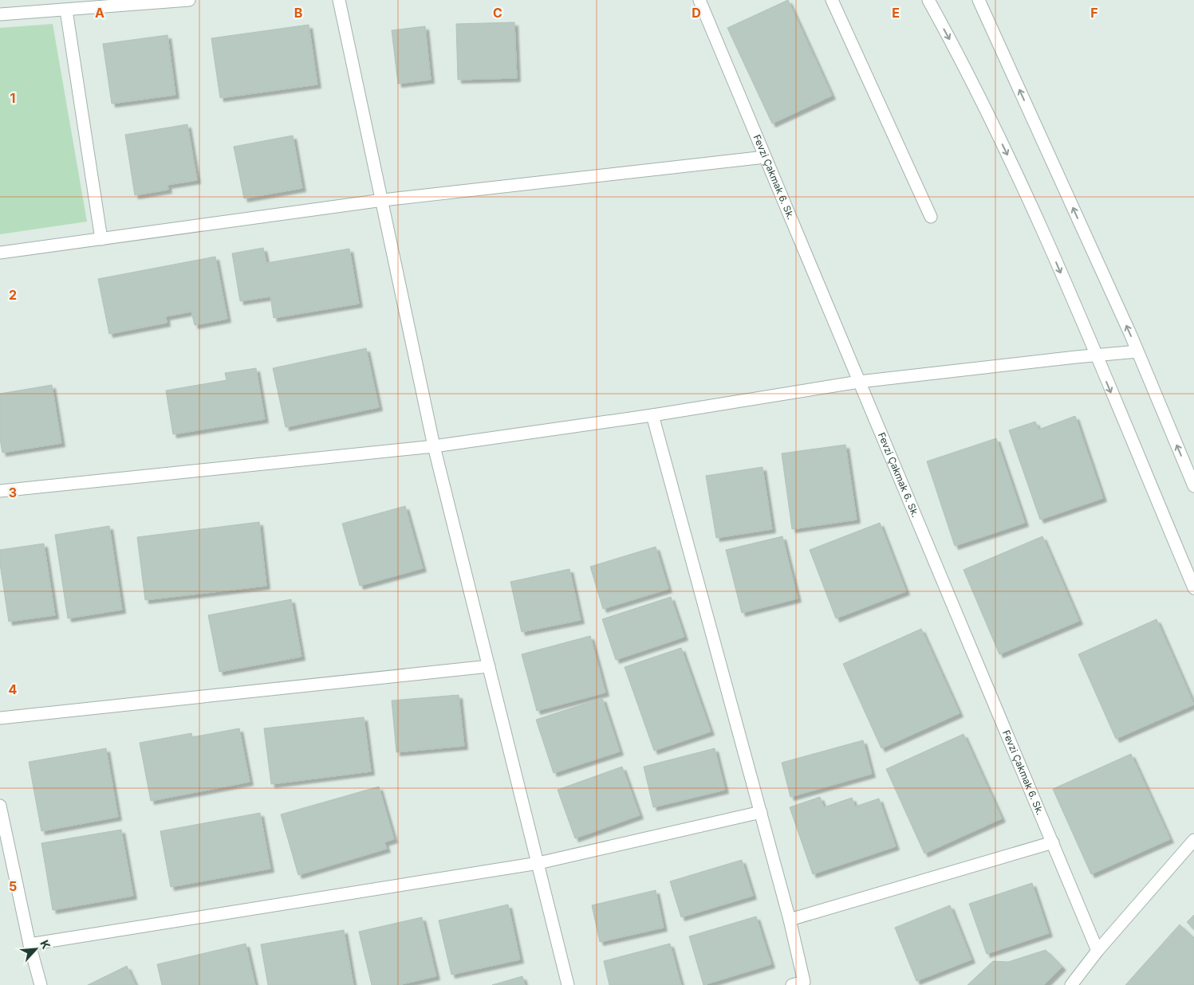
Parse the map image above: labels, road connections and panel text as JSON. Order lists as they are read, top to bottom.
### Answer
{
  "streets": {
    "street": ["Fevzi Çakmak 6. Sk."]
  },
  "north": "top right",
  "grid": {
    "columns": [
      "A",
      "B",
      "C",
      "D",
      "E",
      "F"
    ],
    "rows": [
      "1",
      "2",
      "3",
      "4",
      "5"
    ]
  }
}
